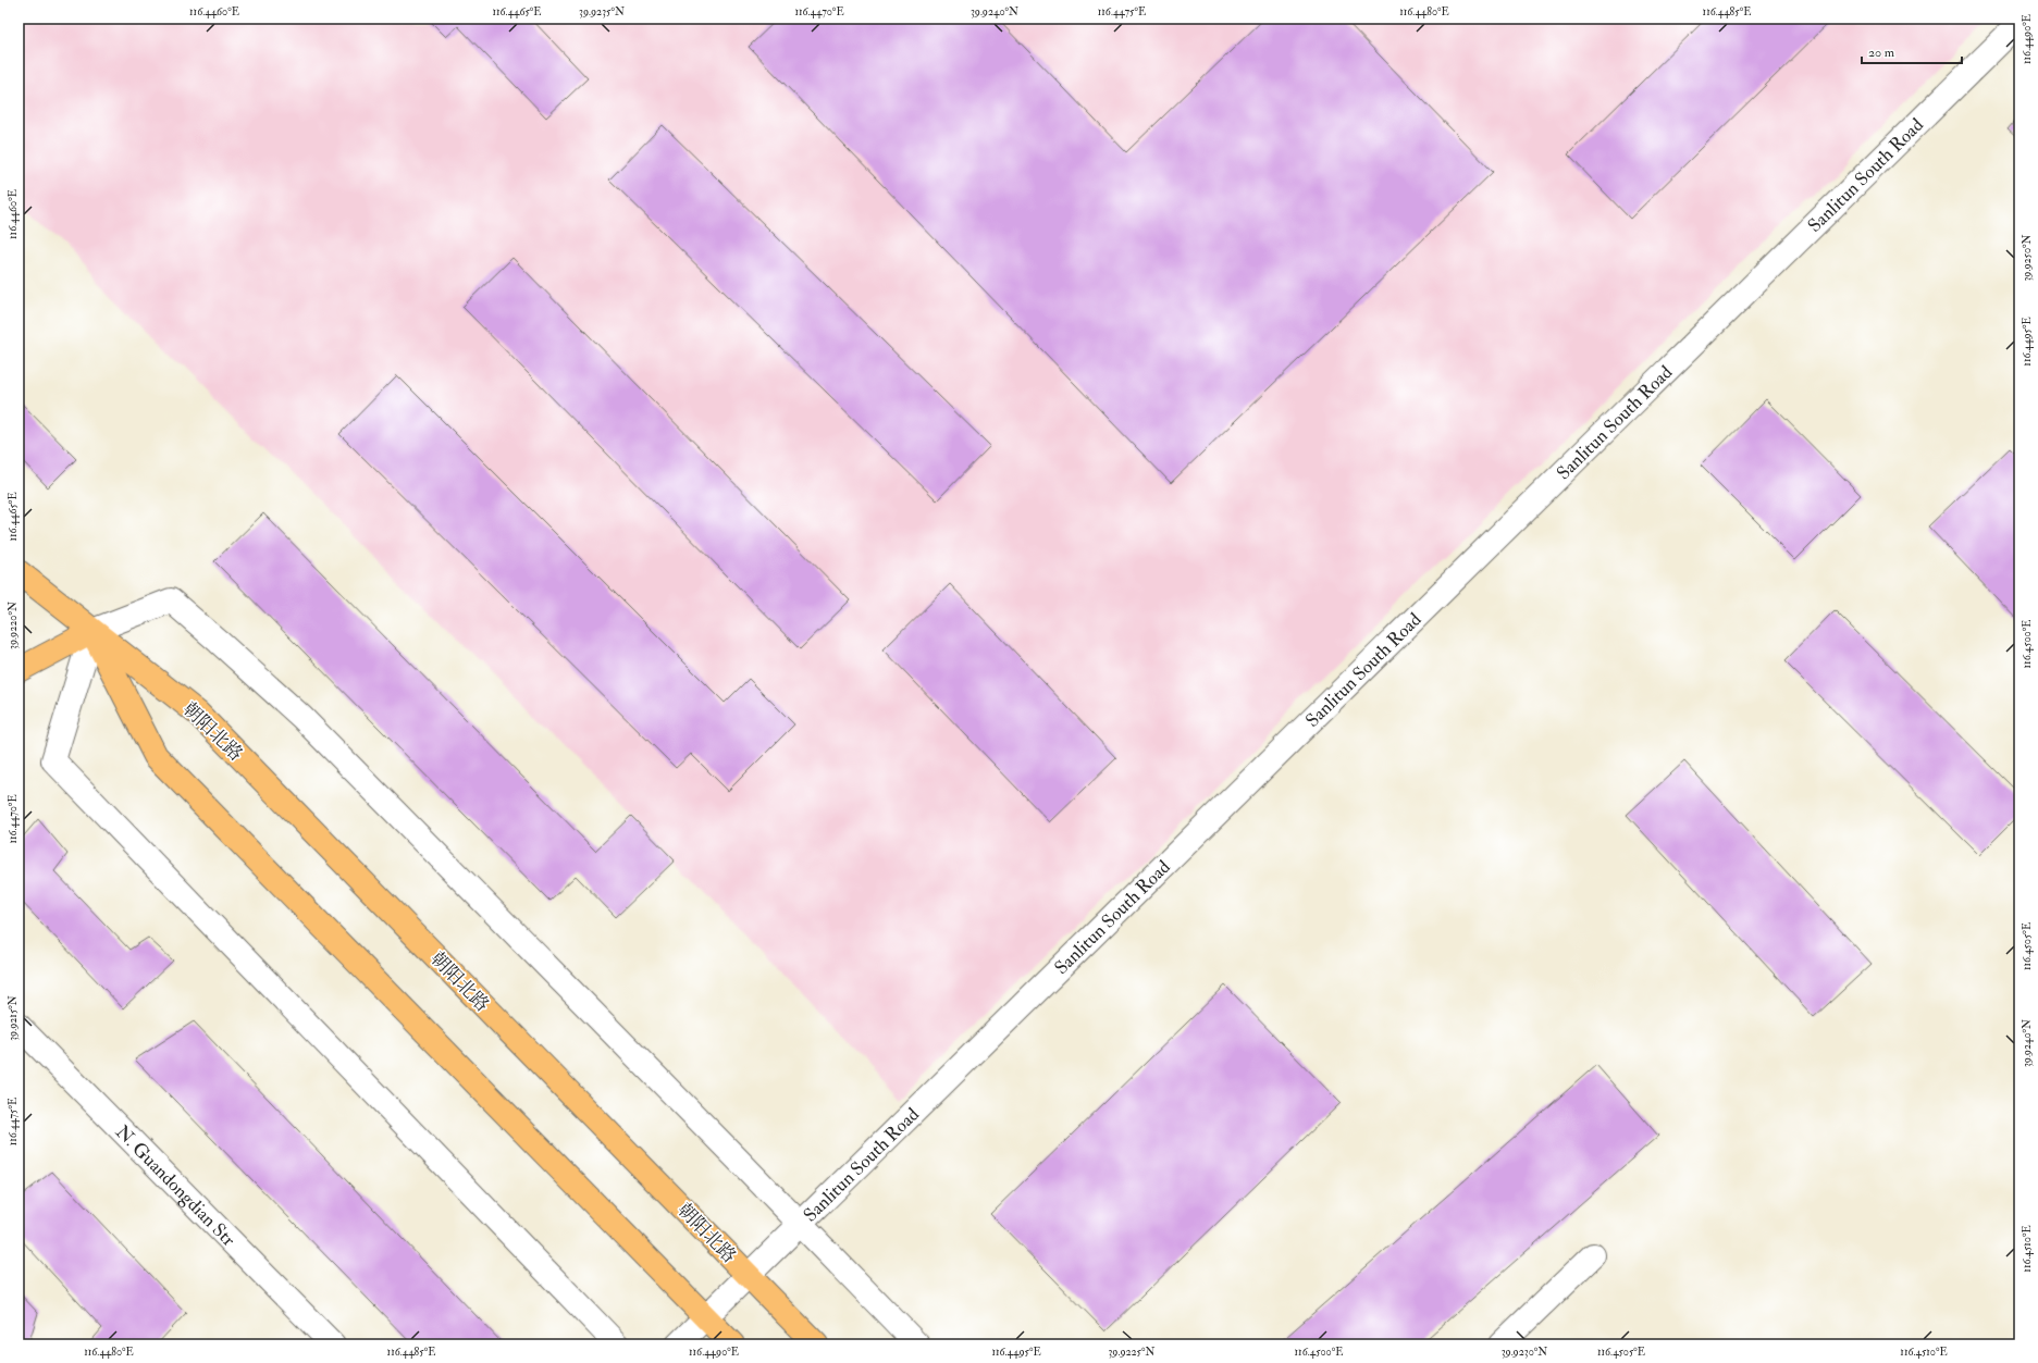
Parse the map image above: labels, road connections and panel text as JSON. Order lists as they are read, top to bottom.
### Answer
{
  "streets": {
    "main road": ["朝阳北路"],
    "street": ["Sanlitun South Road", "N. Guandongdian Str"]
  },
  "crossings": [
    ["Sanlitun South Road", "朝阳北路"]
  ],
  "scale_bar": "20 m",
  "coordinates": [
    "116.4460°E",
    "116.4465°E",
    "39.9235°N",
    "116.4470°E",
    "39.9240°N",
    "116.4475°E",
    "116.4480°E",
    "116.4485°E",
    "116.4490°E",
    "39.9250°N",
    "116.4495°E",
    "39.9220°N",
    "116.4500°E",
    "116.4505°E",
    "39.9215°N",
    "116.4510°E",
    "39.9225°N",
    "39.9230°N"
  ]
}
